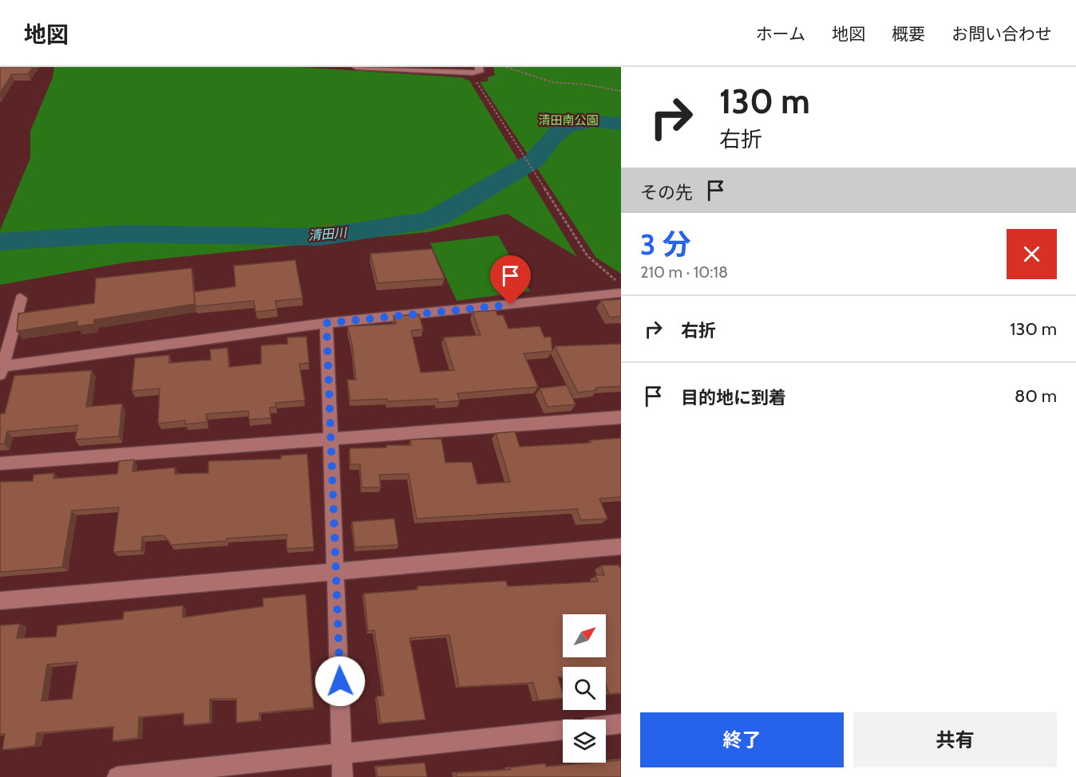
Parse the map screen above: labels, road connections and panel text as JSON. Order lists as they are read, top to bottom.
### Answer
{
  "water": ["清田川"],
  "parks": ["清田南公園"],
  "north": "top right",
  "page": {
    "header": "地図",
    "nav": [
      "ホーム",
      "地図",
      "概要",
      "お問い合わせ"
    ],
    "turn": ["130 m", "右折"],
    "then": "その先",
    "heading": ["3 分", "210 m · 10:18"],
    "list": [
      {
        "name": "右折",
        "value": "130 m"
      },
      {
        "name": "目的地に到着",
        "value": "80 m"
      }
    ],
    "buttons": ["終了", "共有"]
  }
}
